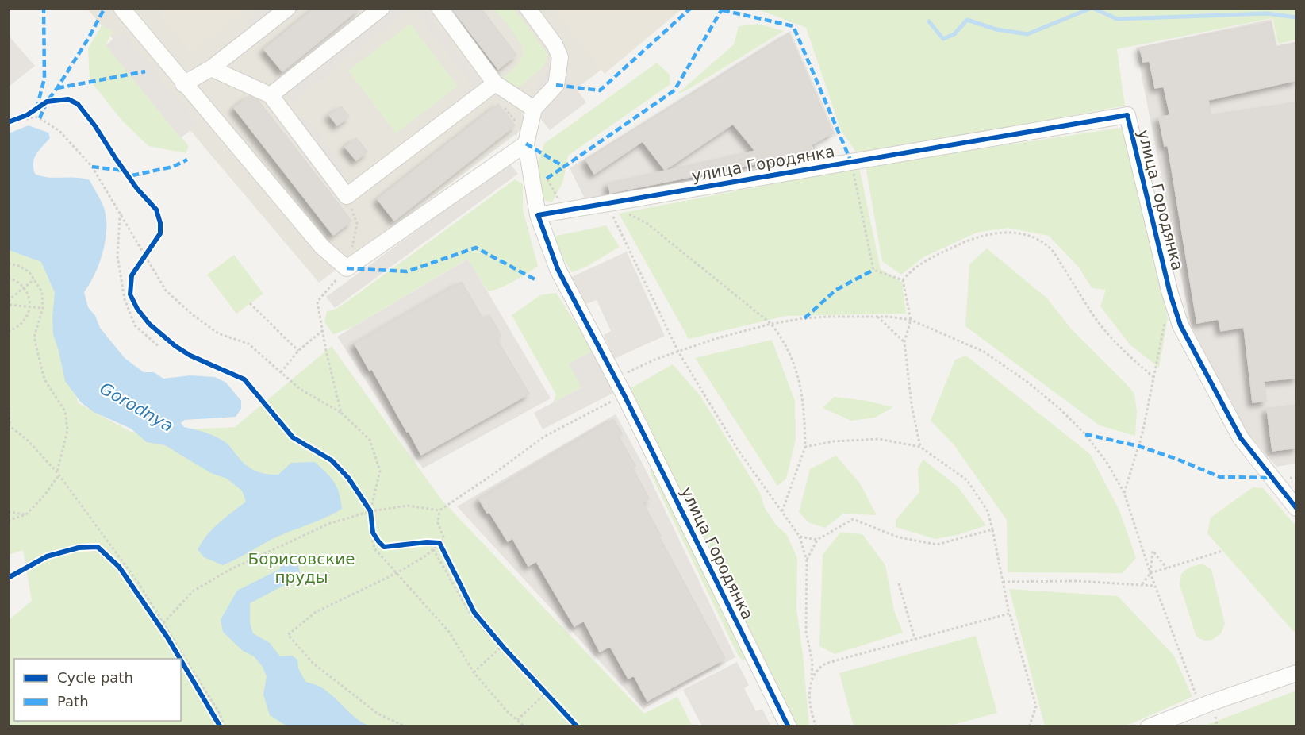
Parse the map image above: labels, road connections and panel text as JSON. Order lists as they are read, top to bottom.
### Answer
{
  "streets": {
    "street": ["улица Городянка"]
  },
  "water": ["Gorodnya"],
  "parks": ["Борисовские пруды"],
  "legend": ["Cycle path", "Path"]
}
